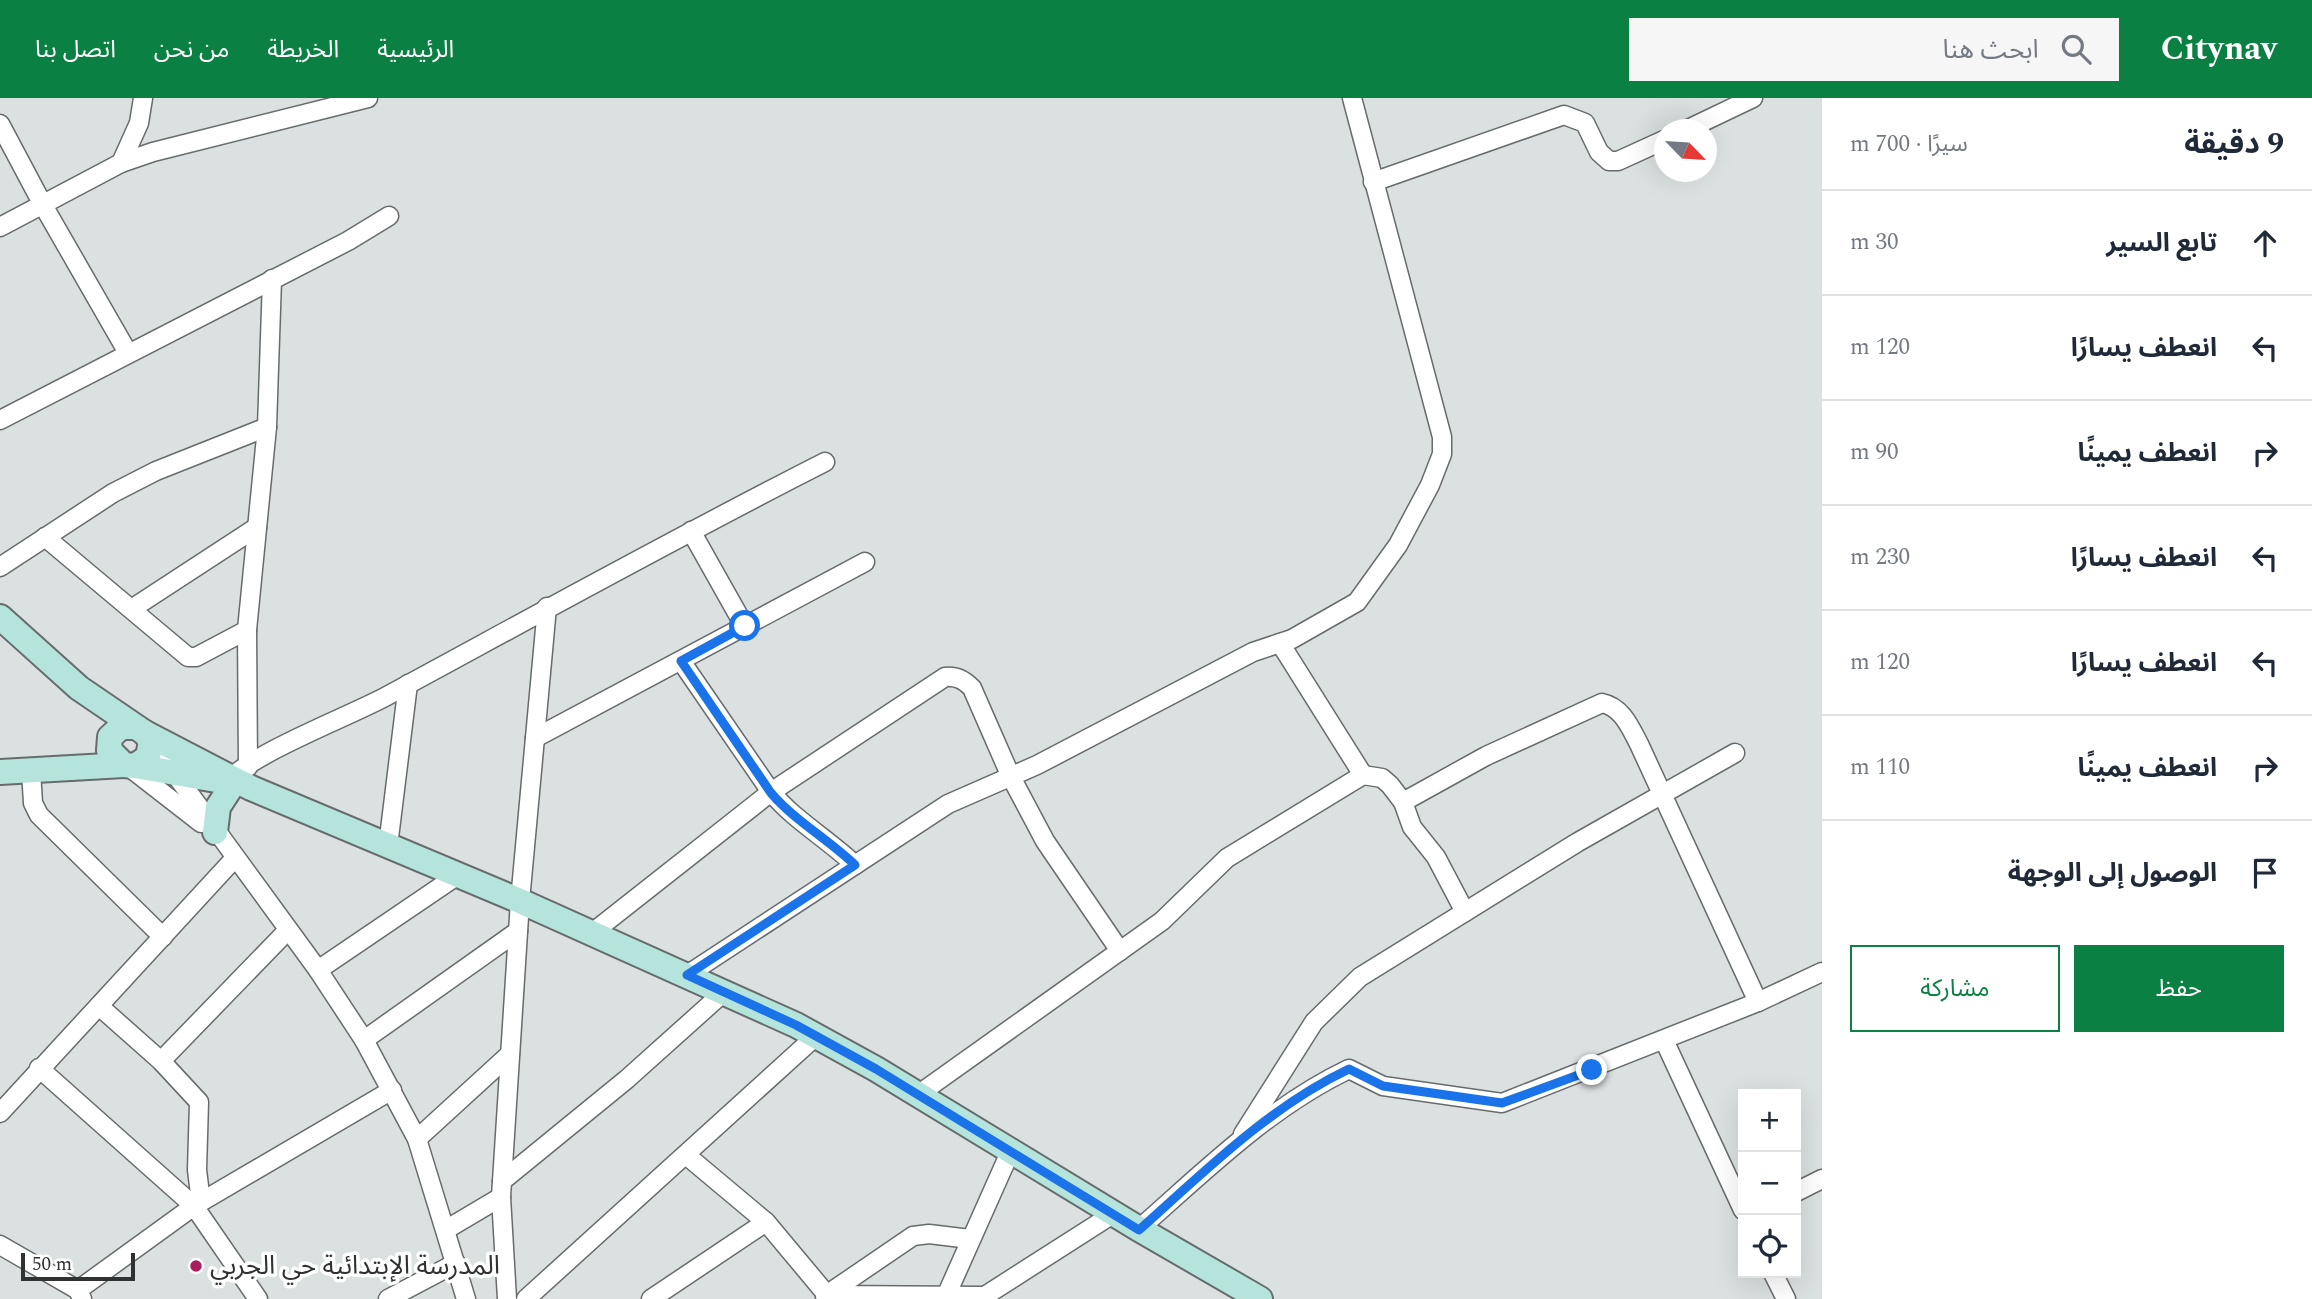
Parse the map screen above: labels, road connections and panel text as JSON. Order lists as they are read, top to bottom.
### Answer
{
  "places": ["المدرسة الإبتدائية حي الجربي"],
  "scale_bar": "50 m",
  "north": "bottom right",
  "page": {
    "header": "Citynav",
    "search": "ابحث هنا",
    "nav": [
      "الرئيسية",
      "الخريطة",
      "من نحن",
      "اتصل بنا"
    ],
    "heading": ["9 دقيقة", "سيرًا · 700 m"],
    "list": [
      ["تابع السير", "30 m"],
      ["انعطف يسارًا", "120 m"],
      ["انعطف يمينًا", "90 m"],
      ["انعطف يسارًا", "230 m"],
      ["انعطف يسارًا", "120 m"],
      ["انعطف يمينًا", "110 m"],
      "الوصول إلى الوجهة"
    ],
    "buttons": ["حفظ", "مشاركة"],
    "map_buttons": ["+", "−"],
    "scale": "50 m"
  }
}
